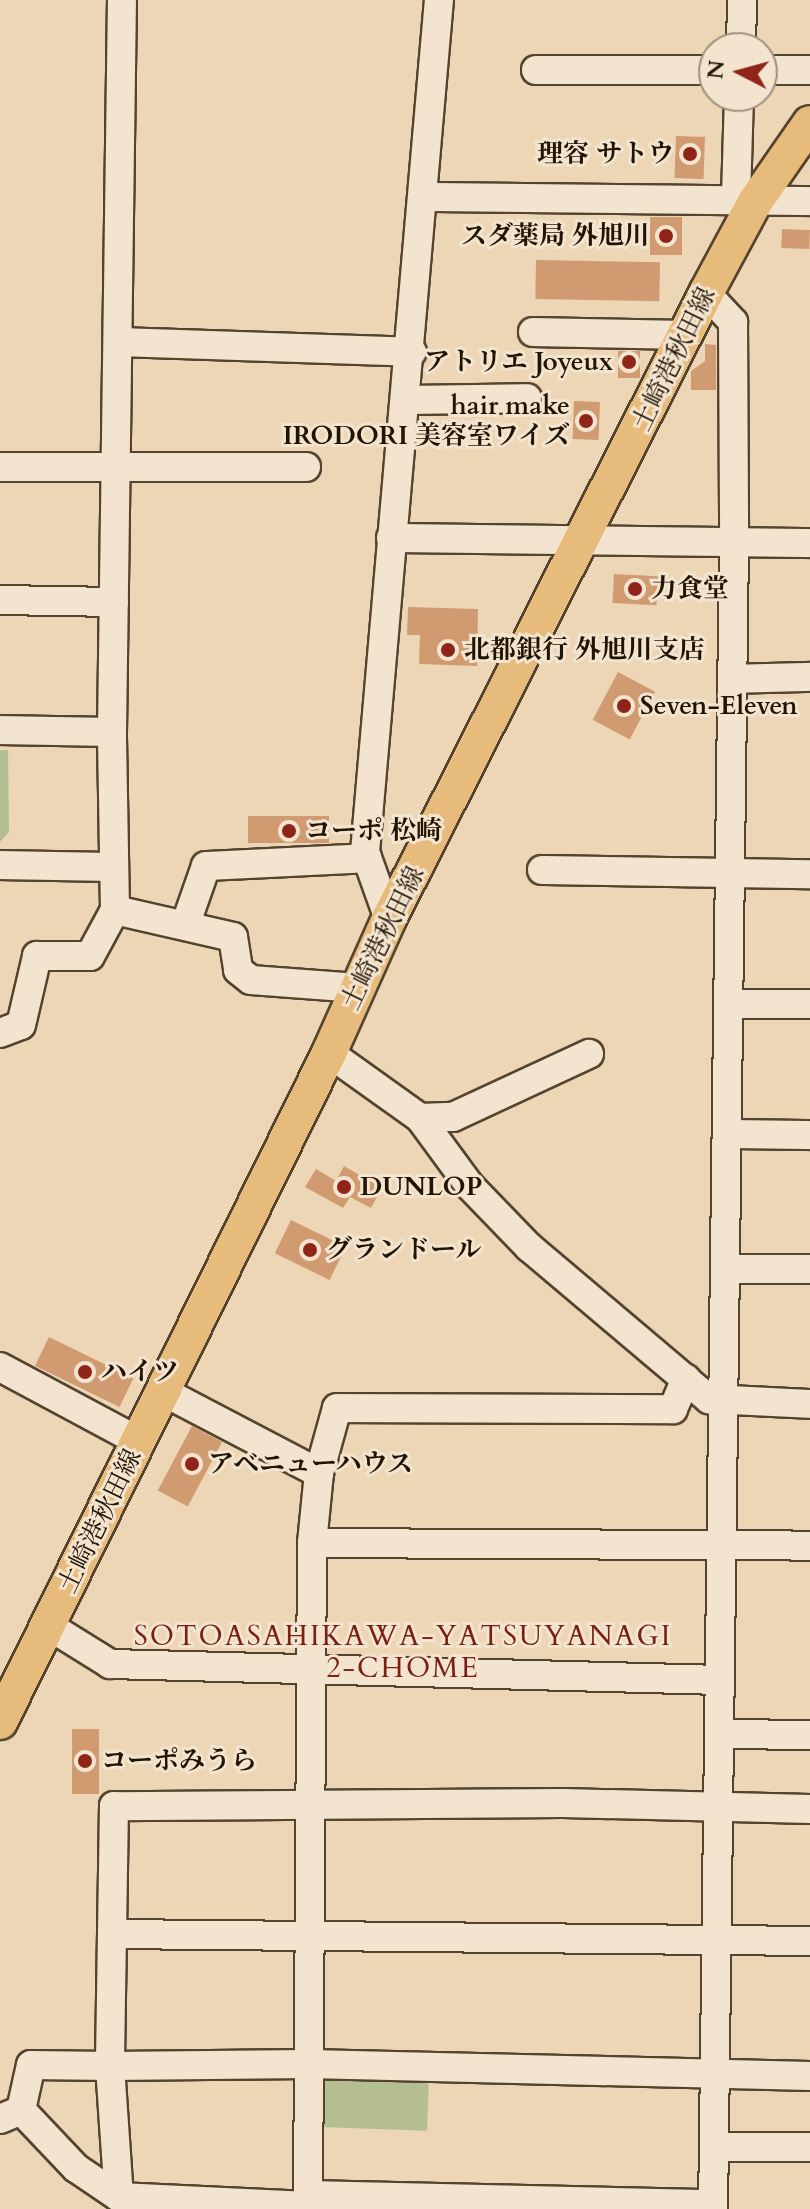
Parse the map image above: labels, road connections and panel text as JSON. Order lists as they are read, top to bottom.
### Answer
{
  "streets": {
    "main road": ["土崎港秋田線"]
  },
  "districts": ["SOTOASAHIKAWA-YATSUYANAGI 2-CHOME"],
  "places": [
    "理容 サトウ",
    "スダ薬局 外旭川",
    "アトリエ Joyeux",
    "hair make IRODORI 美容室ワイズ",
    "力食堂",
    "北都銀行 外旭川支店",
    "Seven-Eleven",
    "コーポ 松崎",
    "DUNLOP",
    "グランドール",
    "ハイツ",
    "アベニューハウス",
    "コーポみうら"
  ],
  "north": "left"
}
